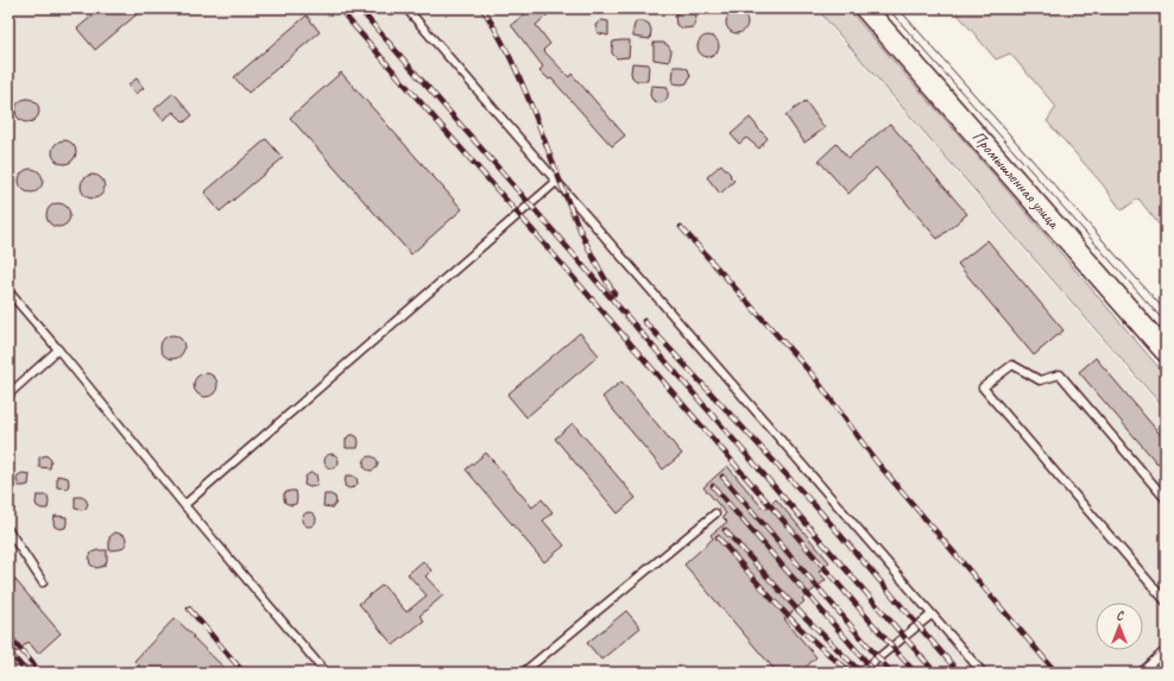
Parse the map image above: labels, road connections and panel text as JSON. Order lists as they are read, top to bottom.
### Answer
{
  "streets": {
    "street": ["Промышленная улица"]
  },
  "north": "top"
}
